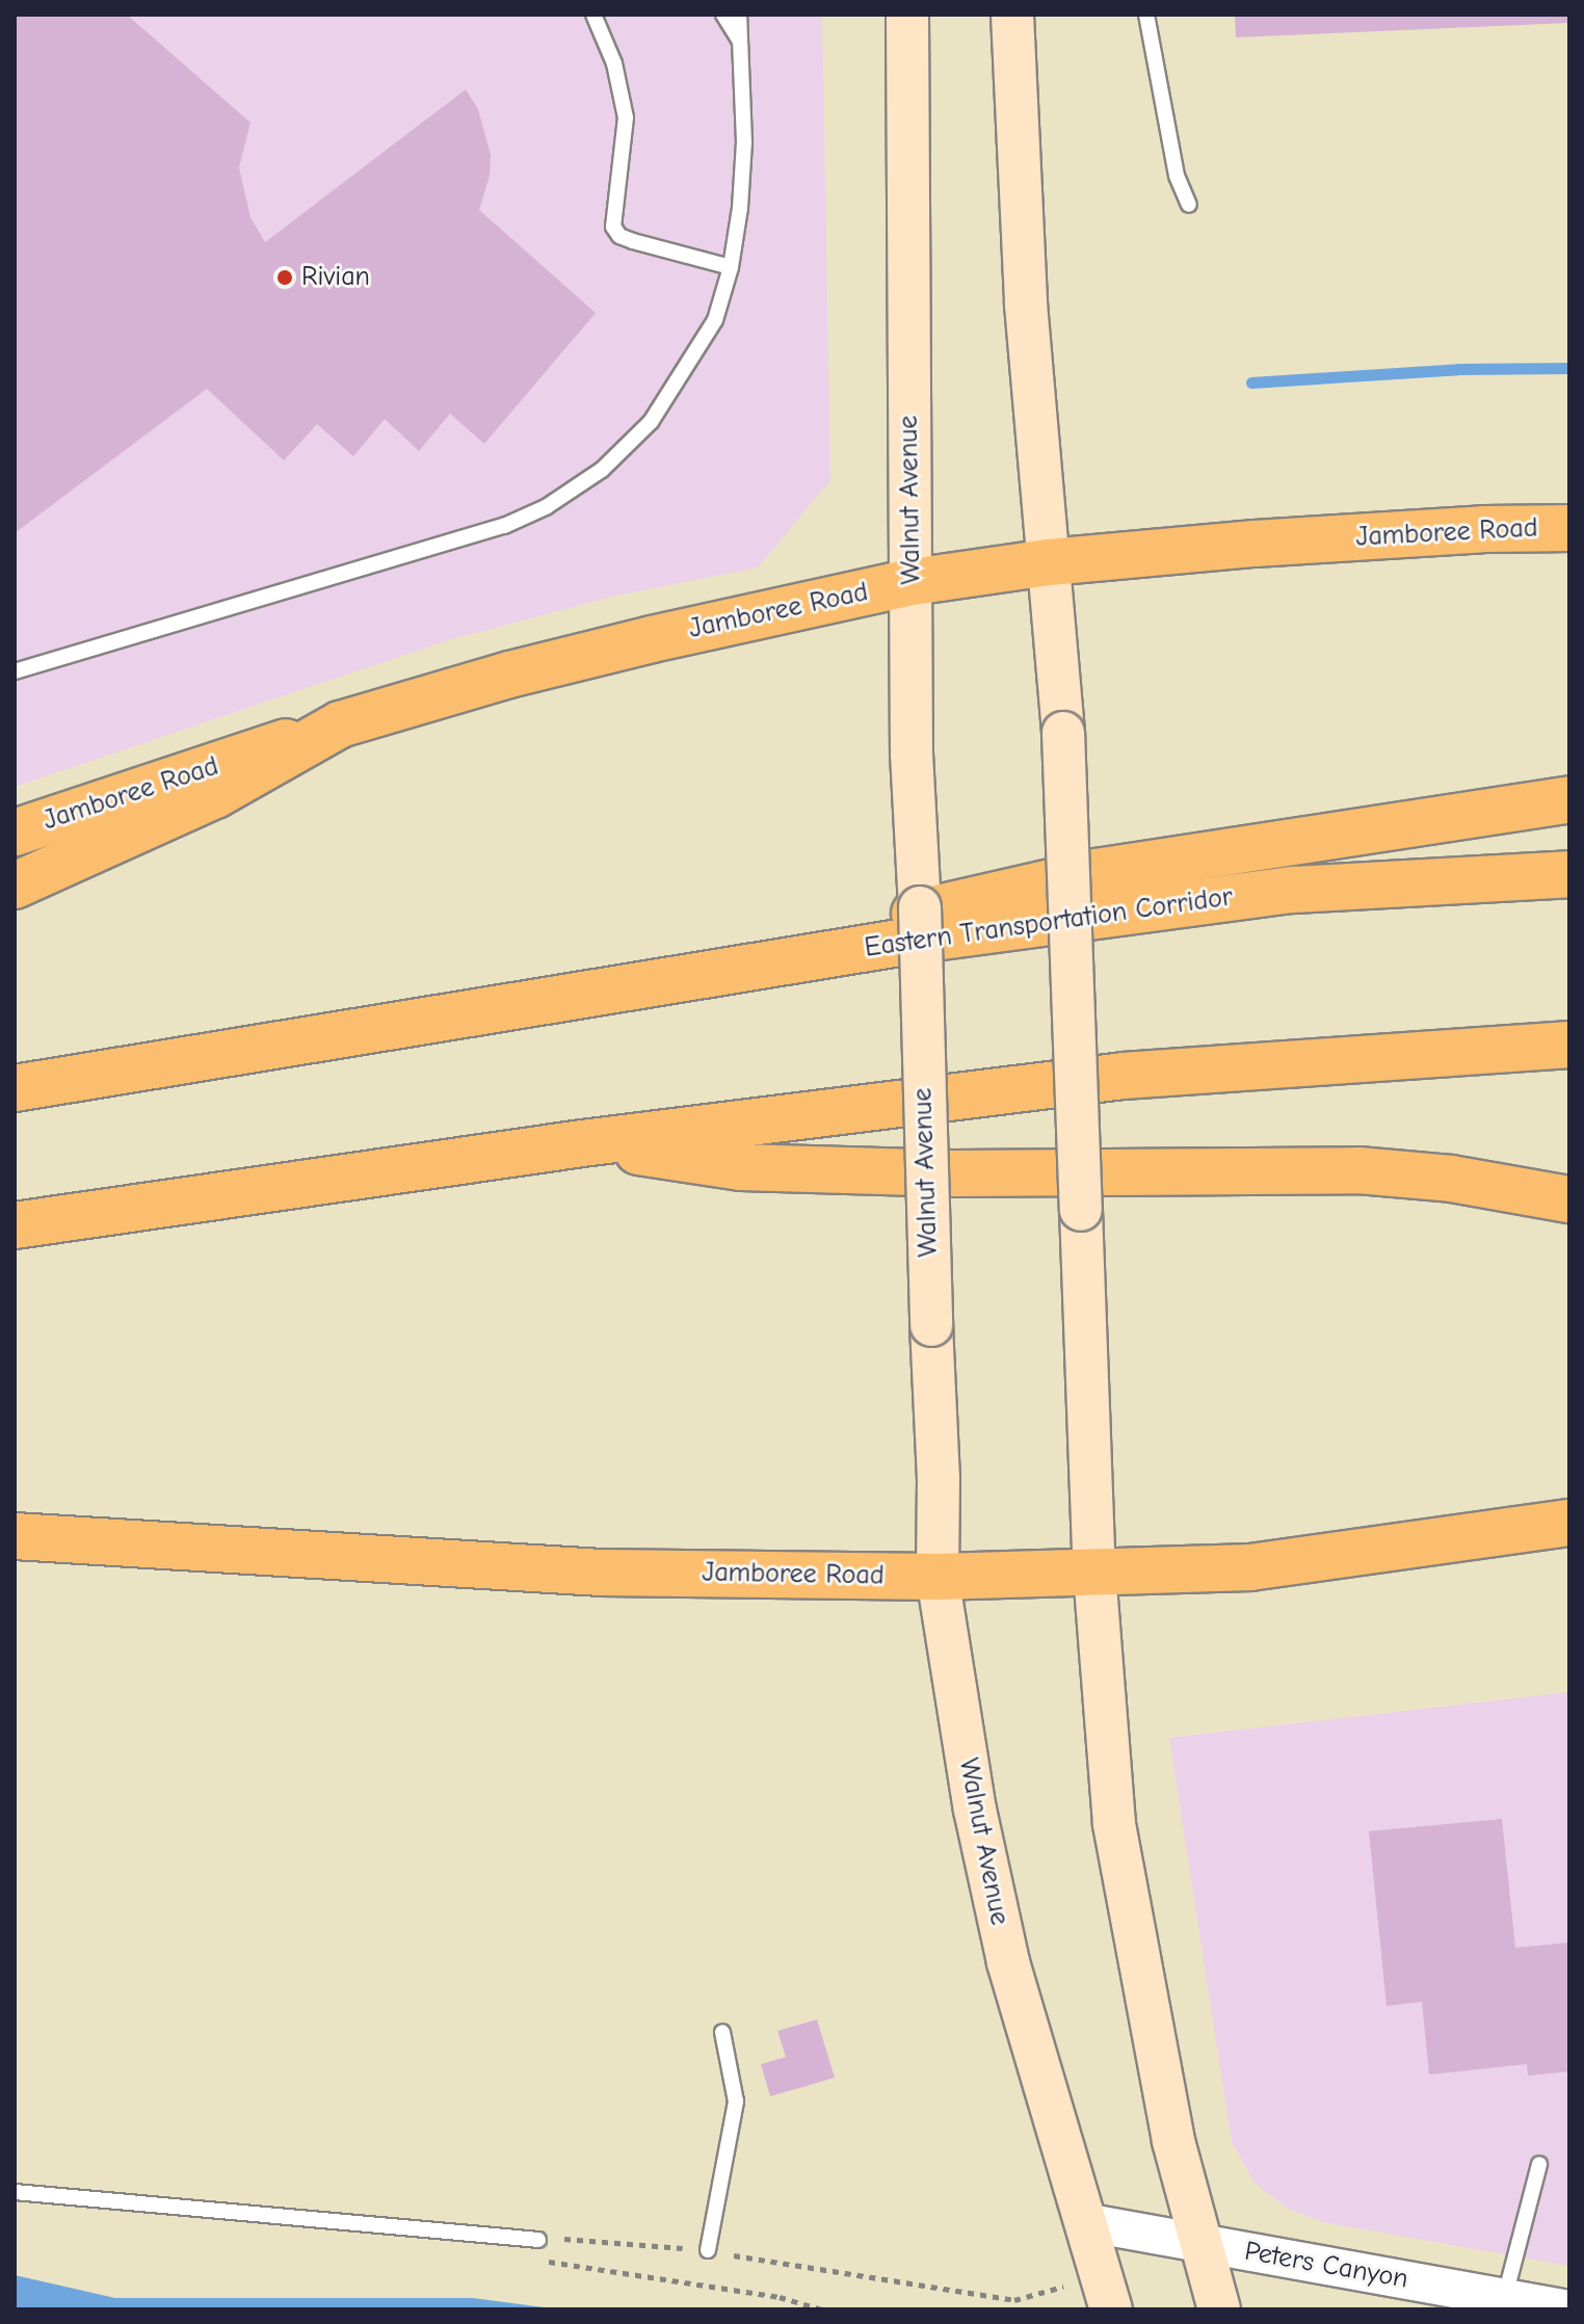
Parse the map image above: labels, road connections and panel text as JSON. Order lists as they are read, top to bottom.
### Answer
{
  "streets": {
    "main road": ["Walnut Avenue", "Jamboree Road", "Eastern Transportation Corridor"],
    "street": ["Peters Canyon"]
  },
  "crossings": [
    ["Walnut Avenue", "Jamboree Road"],
    ["Walnut Avenue", "Peters Canyon"]
  ],
  "places": ["Rivian"]
}
